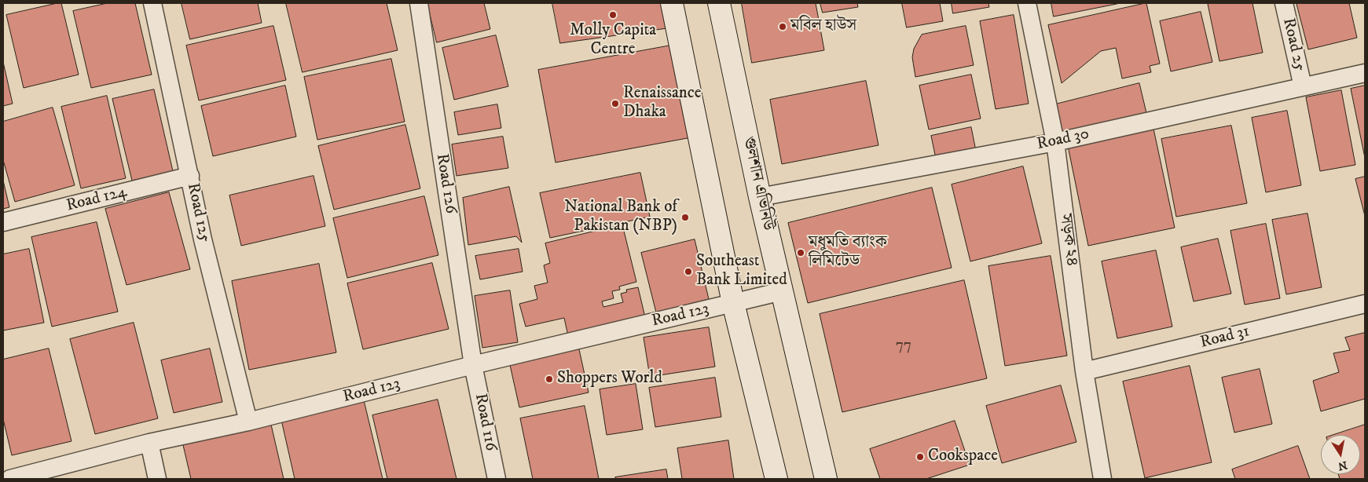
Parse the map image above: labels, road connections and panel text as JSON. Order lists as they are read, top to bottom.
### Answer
{
  "streets": {
    "main road": ["গুলশান এভিনিউ"],
    "street": [
      "Road 25",
      "Road 30",
      "Road 126",
      "Road 124",
      "Road 125",
      "সড়ক ২৪",
      "Road 123",
      "Road 31",
      "Road 116"
    ]
  },
  "crossings": [
    ["Road 25", "Road 30"],
    ["Road 30", "গুলশান এভিনিউ"],
    ["Road 30", "সড়ক ২৪"],
    ["Road 126", "Road 123"],
    ["Road 126", "Road 116"],
    ["গুলশান এভিনিউ", "Road 123"],
    ["Road 124", "Road 125"],
    ["Road 125", "Road 123"],
    ["সড়ক ২৪", "Road 31"],
    ["Road 123", "Road 116"]
  ],
  "places": [
    "Molly Capita Centre",
    "মবিল হাউস",
    "Renaissance Dhaka",
    "National Bank of Pakistan (NBP)",
    "মধুমতি ব্যাংক লিমিটেড",
    "Southeast Bank Limited",
    "Shoppers World",
    "Cookspace"
  ],
  "house_numbers": ["77"],
  "north": "bottom"
}
